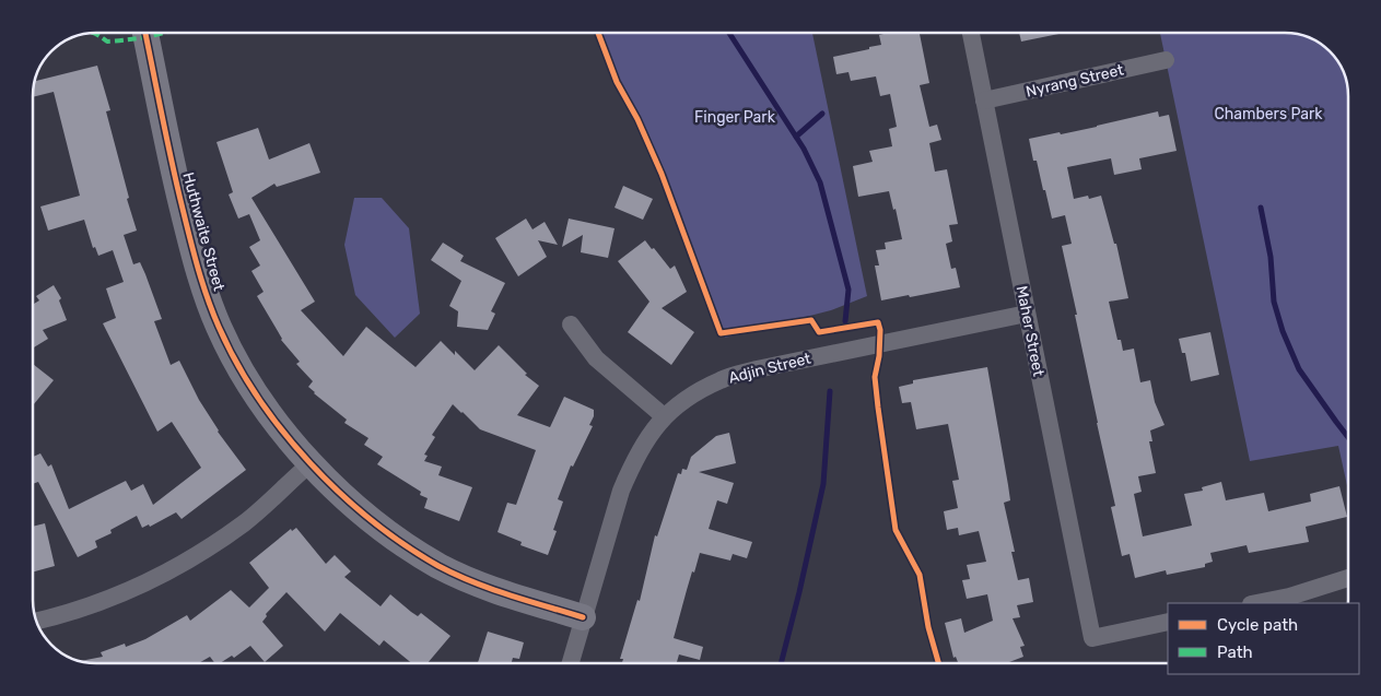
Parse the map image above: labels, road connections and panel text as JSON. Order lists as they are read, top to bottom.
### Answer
{
  "streets": {
    "street": [
      "Nyrang Street",
      "Huthwaite Street",
      "Maher Street",
      "Adjin Street"
    ]
  },
  "crossings": [
    ["Nyrang Street", "Maher Street"],
    ["Huthwaite Street", "Adjin Street"],
    ["Maher Street", "Adjin Street"]
  ],
  "parks": ["Chambers Park", "Finger Park"],
  "legend": ["Cycle path", "Path"]
}
